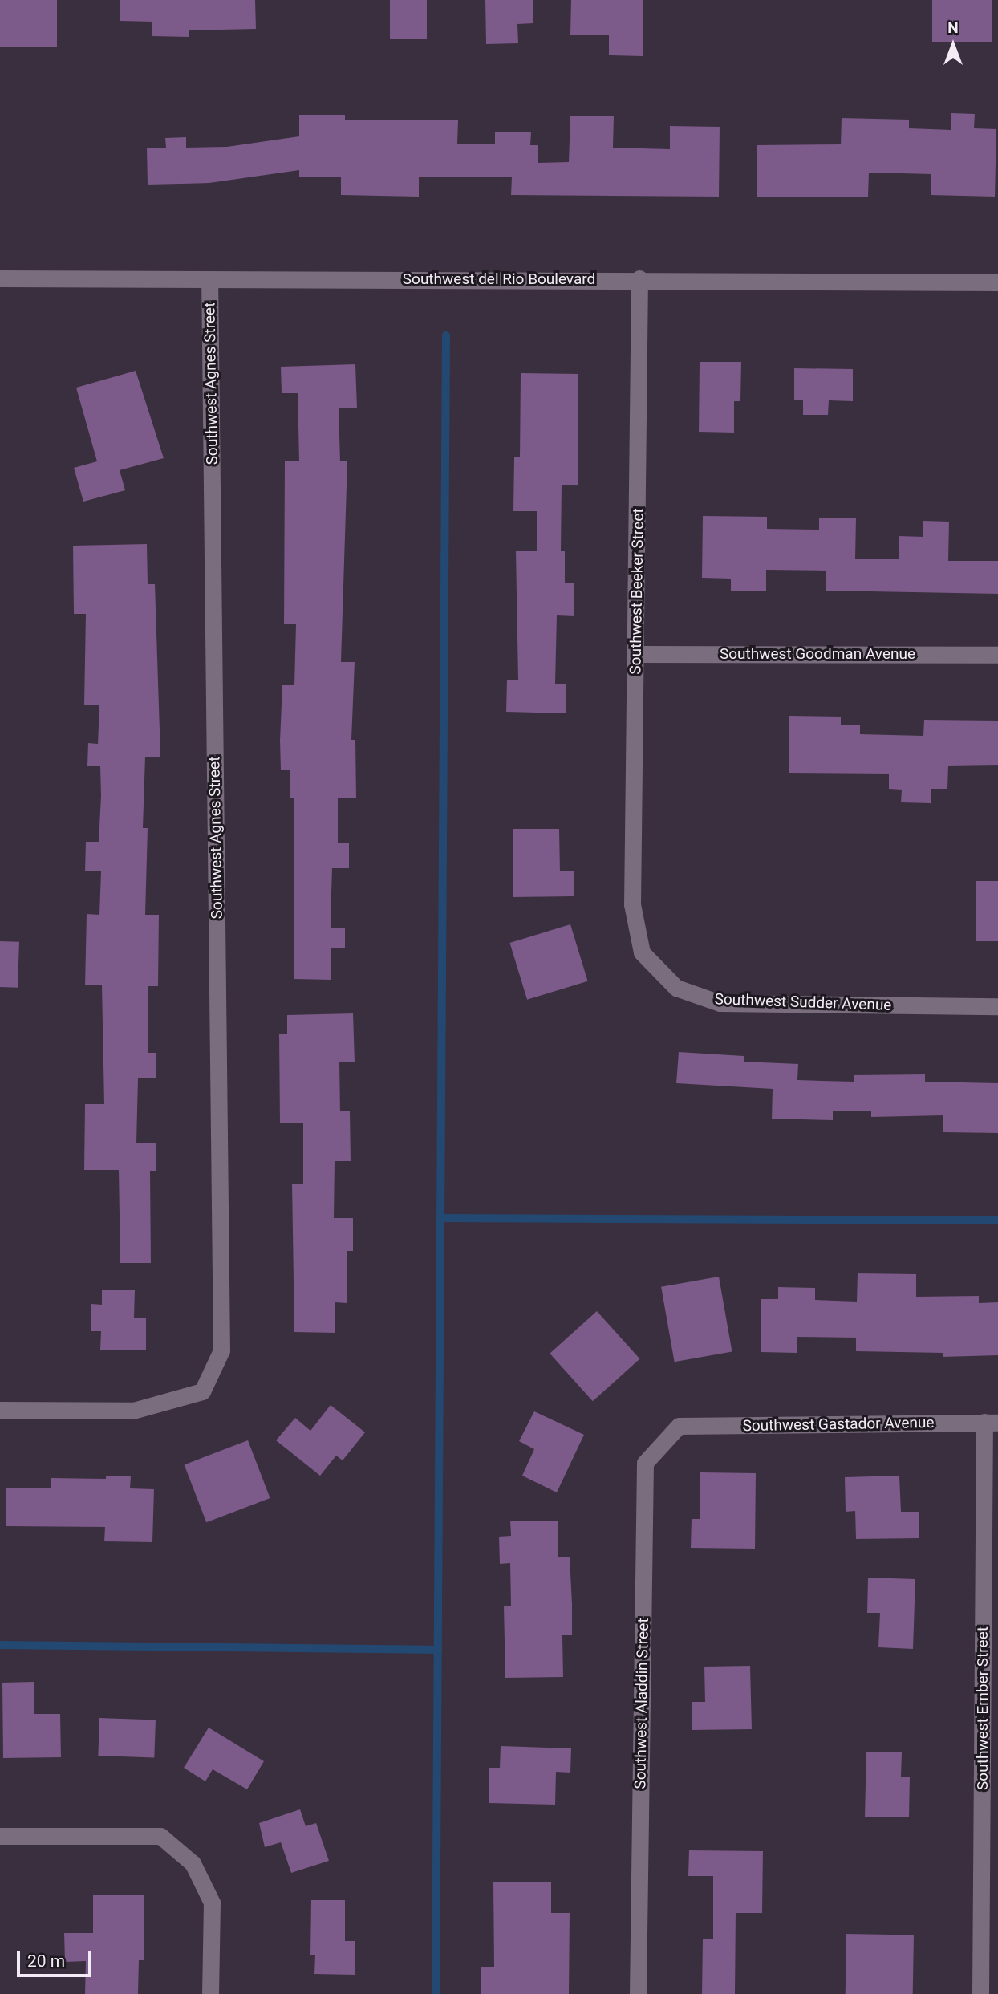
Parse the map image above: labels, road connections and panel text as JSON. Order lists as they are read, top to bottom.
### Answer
{
  "streets": {
    "street": [
      "Southwest del Rio Boulevard",
      "Southwest Agnes Street",
      "Southwest Beeker Street",
      "Southwest Goodman Avenue",
      "Southwest Sudder Avenue",
      "Southwest Gastador Avenue",
      "Southwest Aladdin Street",
      "Southwest Ember Street"
    ]
  },
  "crossings": [
    ["Southwest del Rio Boulevard", "Southwest Agnes Street"],
    ["Southwest del Rio Boulevard", "Southwest Beeker Street"],
    ["Southwest Beeker Street", "Southwest Goodman Avenue"],
    ["Southwest Beeker Street", "Southwest Sudder Avenue"],
    ["Southwest Gastador Avenue", "Southwest Aladdin Street"],
    ["Southwest Gastador Avenue", "Southwest Ember Street"]
  ],
  "scale_bar": "20 m",
  "north": "top"
}
